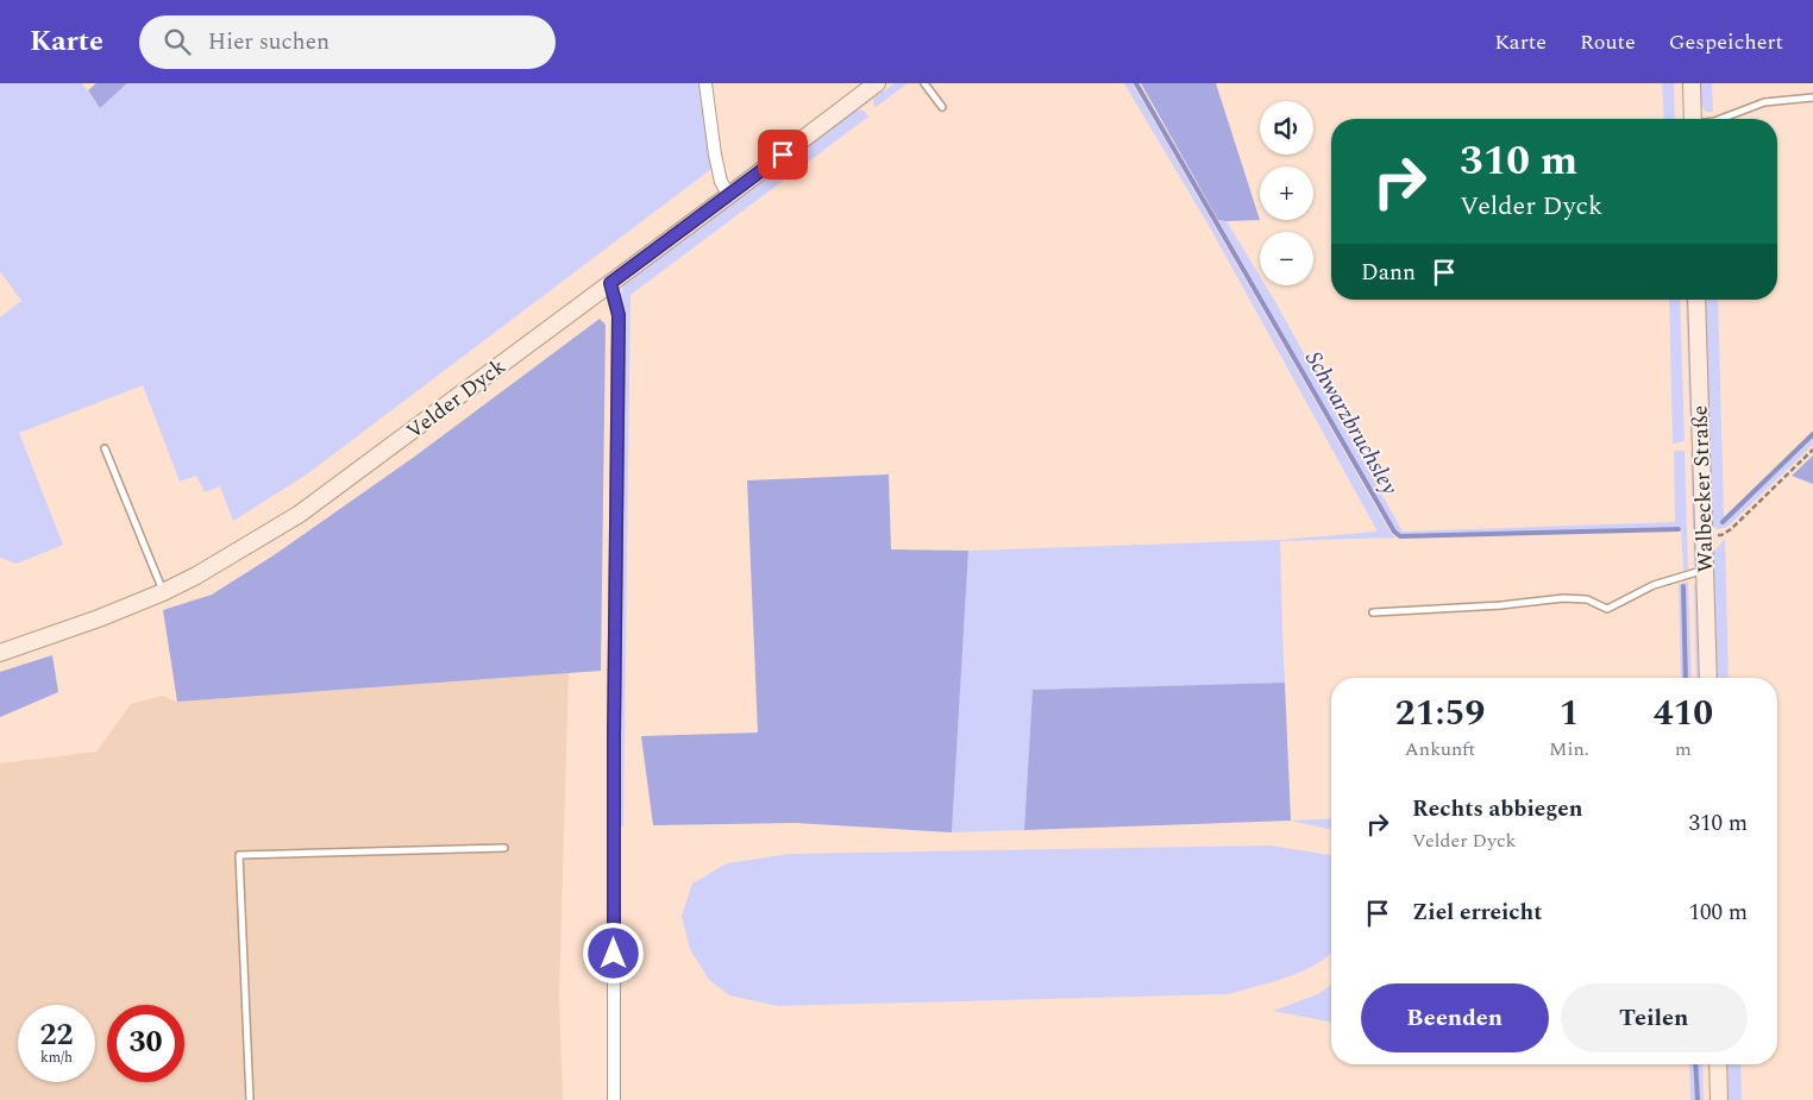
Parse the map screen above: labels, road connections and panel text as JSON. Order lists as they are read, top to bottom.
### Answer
{
  "streets": {
    "main road": ["Velder Dyck", "Walbecker Straße"]
  },
  "water": ["Schwarzbruchsley"],
  "page": {
    "header": "Karte",
    "search": "Hier suchen",
    "nav": ["Karte", "Route", "Gespeichert"],
    "map_buttons": ["+", "−"],
    "turn": ["310 m", "Velder Dyck"],
    "then": "Dann",
    "eta": [
      "21:59",
      "Ankunft",
      "1",
      "Min.",
      "410",
      "m"
    ],
    "list": [
      {
        "name": "Rechts abbiegen",
        "note": "Velder Dyck",
        "value": "310 m"
      },
      {
        "name": "Ziel erreicht",
        "value": "100 m"
      }
    ],
    "buttons": ["Beenden", "Teilen"],
    "speed": "22 km/h",
    "limit": "30"
  }
}
